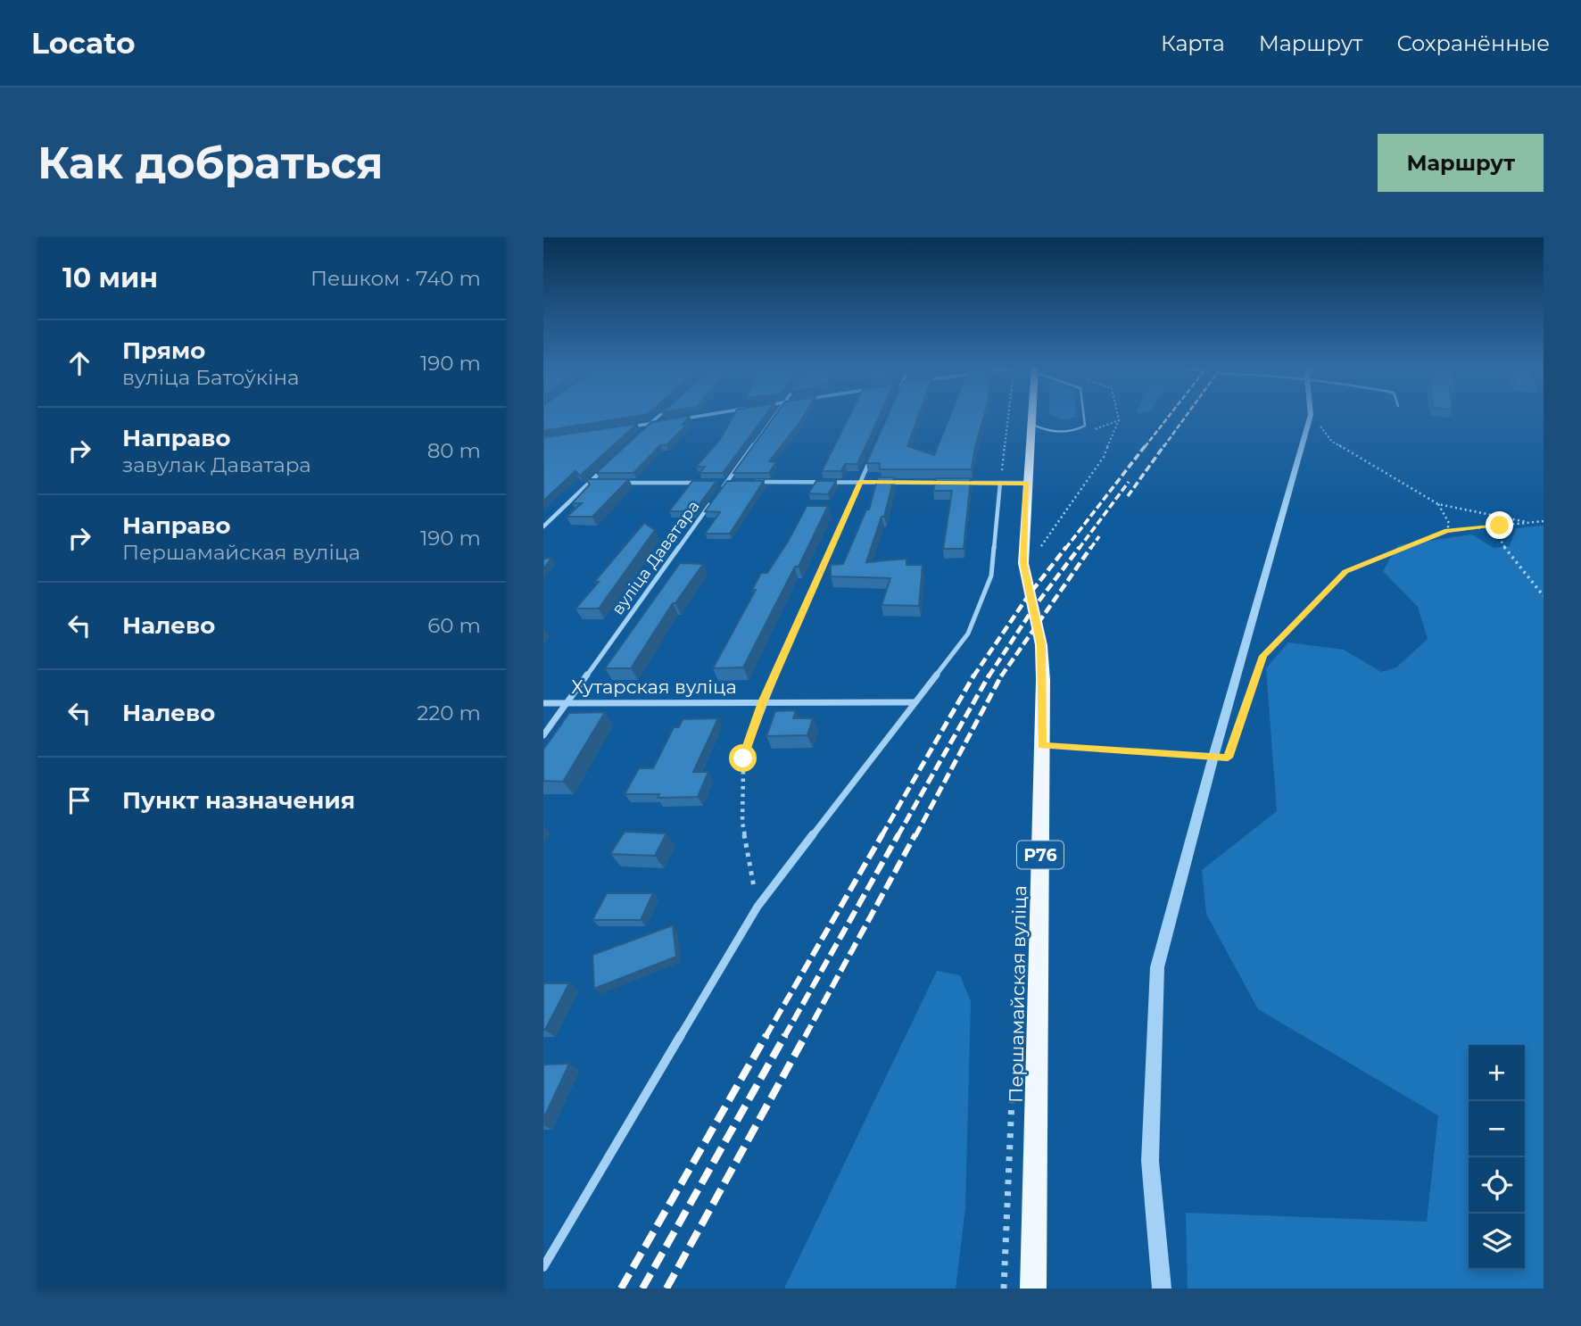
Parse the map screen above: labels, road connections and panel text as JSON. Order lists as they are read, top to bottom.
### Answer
{
  "streets": {
    "main road": ["Р76", "Першамайская вуліца"],
    "street": ["вуліца Даватара", "Хутарская вуліца"]
  },
  "crossings": [
    ["вуліца Даватара", "Хутарская вуліца"]
  ],
  "page": {
    "header": "Locato",
    "nav": ["Карта", "Маршрут", "Сохранённые"],
    "buttons": "Маршрут",
    "title": "Как добраться",
    "heading": ["10 мин", "Пешком · 740 m"],
    "list": [
      ["Прямо", "вуліца Батоўкіна", "190 m"],
      ["Направо", "завулак Даватара", "80 m"],
      ["Направо", "Першамайская вуліца", "190 m"],
      ["Налево", "60 m"],
      ["Налево", "220 m"],
      "Пункт назначения"
    ],
    "map_buttons": ["+", "−"]
  }
}
